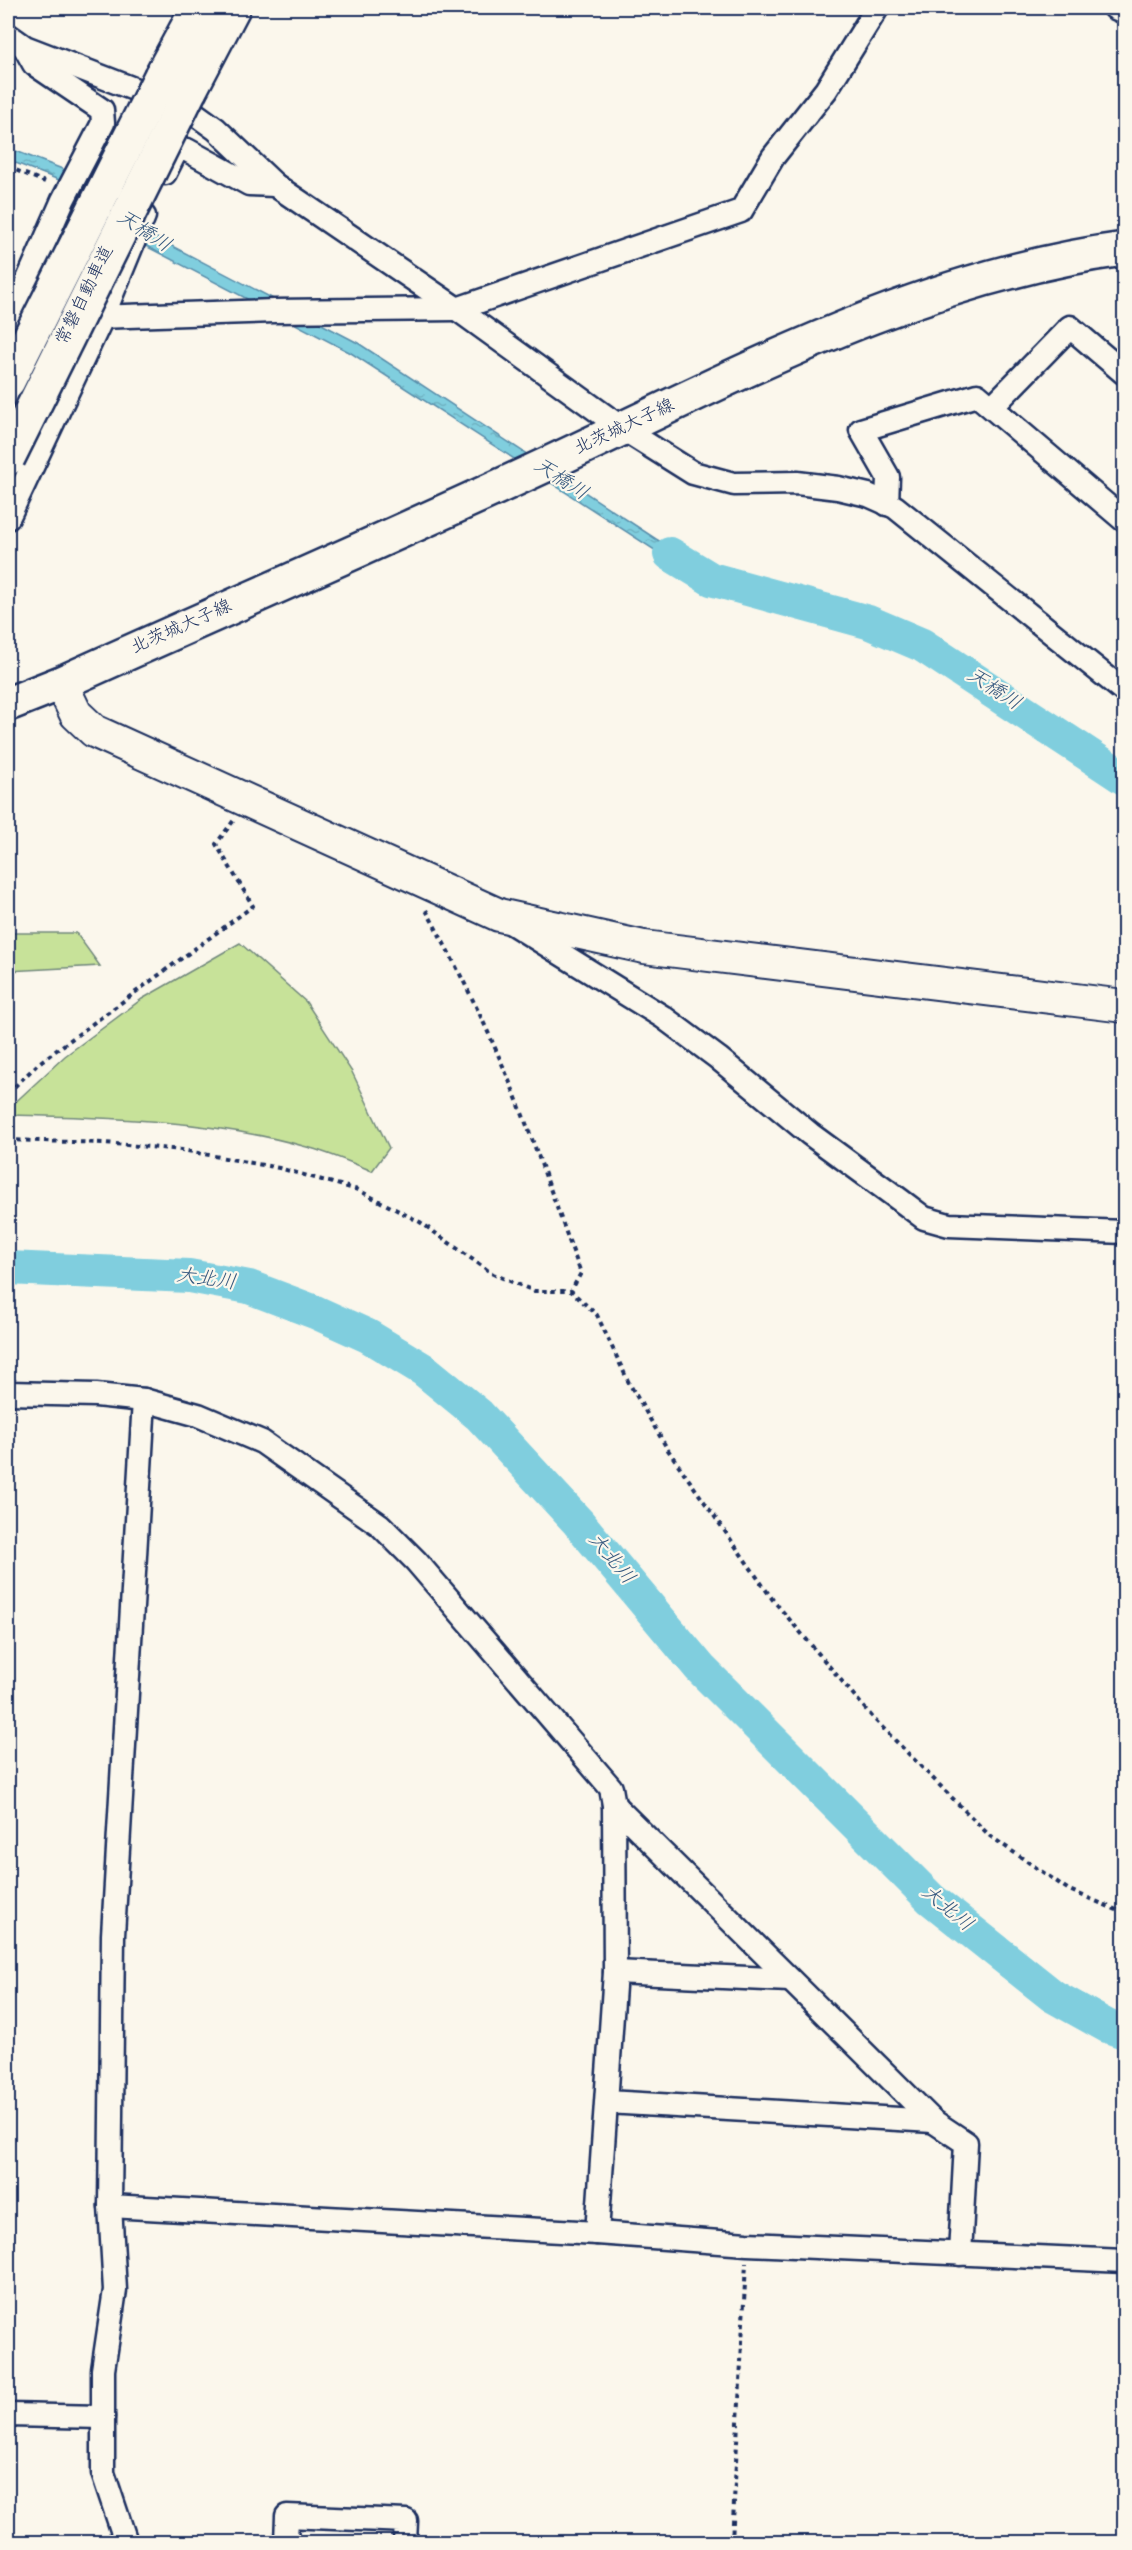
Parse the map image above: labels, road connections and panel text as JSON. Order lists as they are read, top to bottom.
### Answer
{
  "streets": {
    "main road": ["常磐自動車道", "北茨城大子線"]
  },
  "water": ["天橋川", "大北川"]
}
